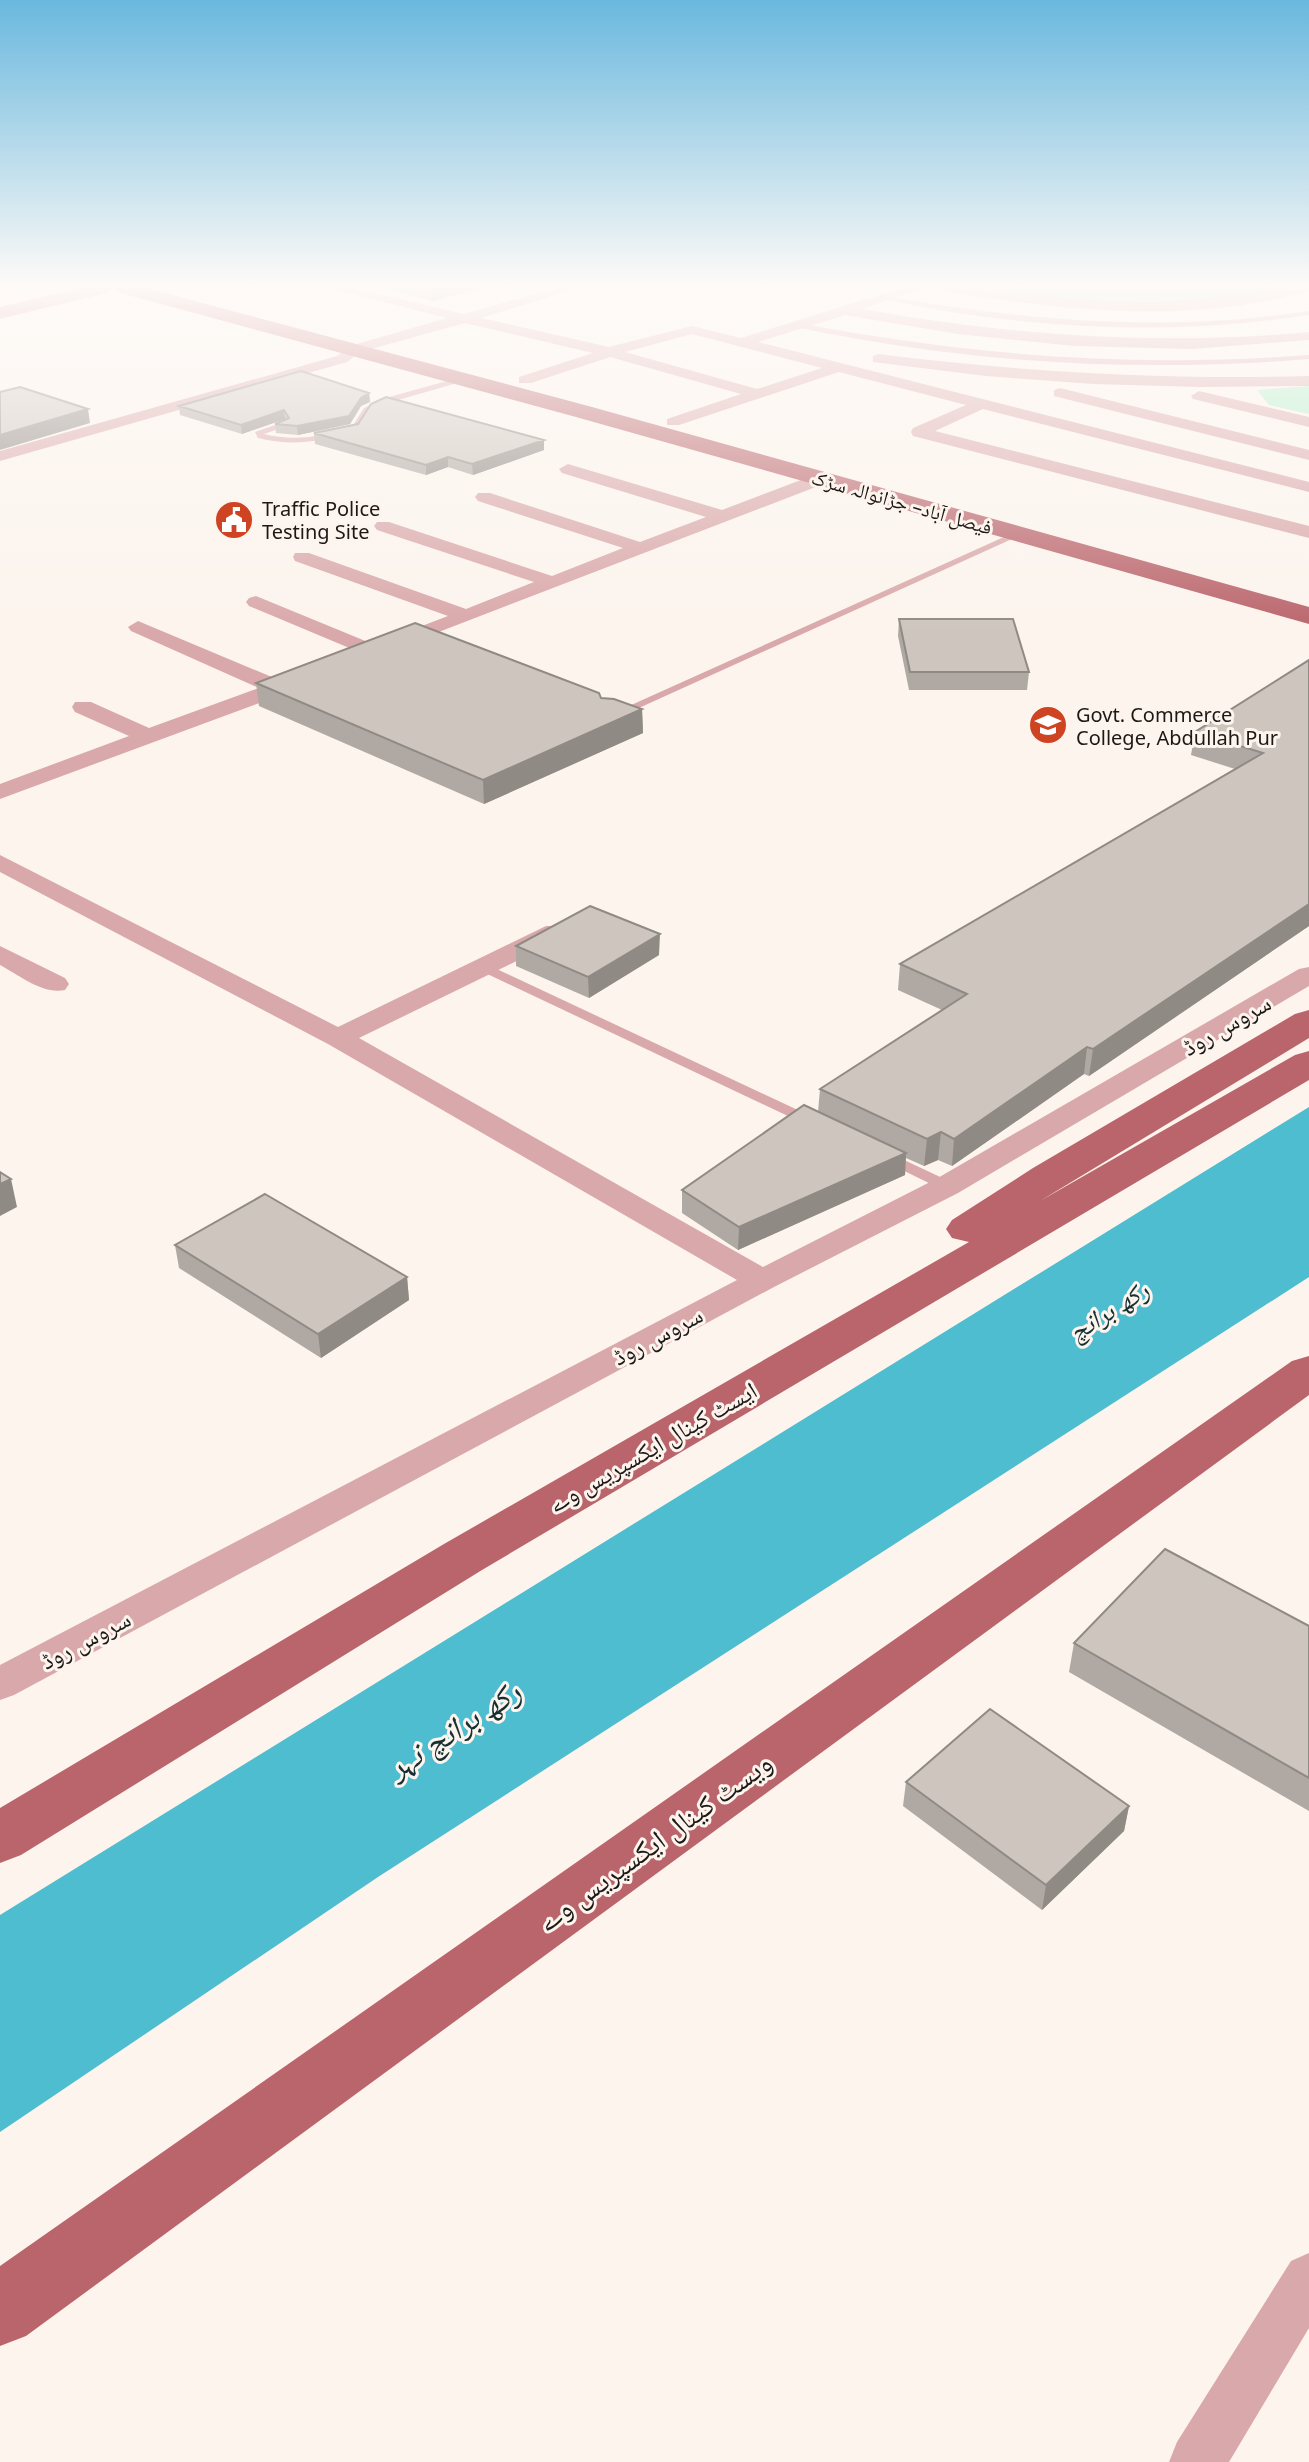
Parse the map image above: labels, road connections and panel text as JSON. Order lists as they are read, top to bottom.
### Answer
{
  "streets": {
    "main road": ["فیصل آباد– جڑانوالہ سڑک", "ایسٹ کینال ایکسپریس وے", "ویسٹ کینال ایکسپریس وے"],
    "street": ["سروس روڈ"]
  },
  "water": ["رکھ برانچ", "رکھ برانچ نہر"],
  "places": {
    "public building": ["Traffic Police Testing Site"],
    "school or university": ["Govt. Commerce College, Abdullah Pur"]
  }
}
